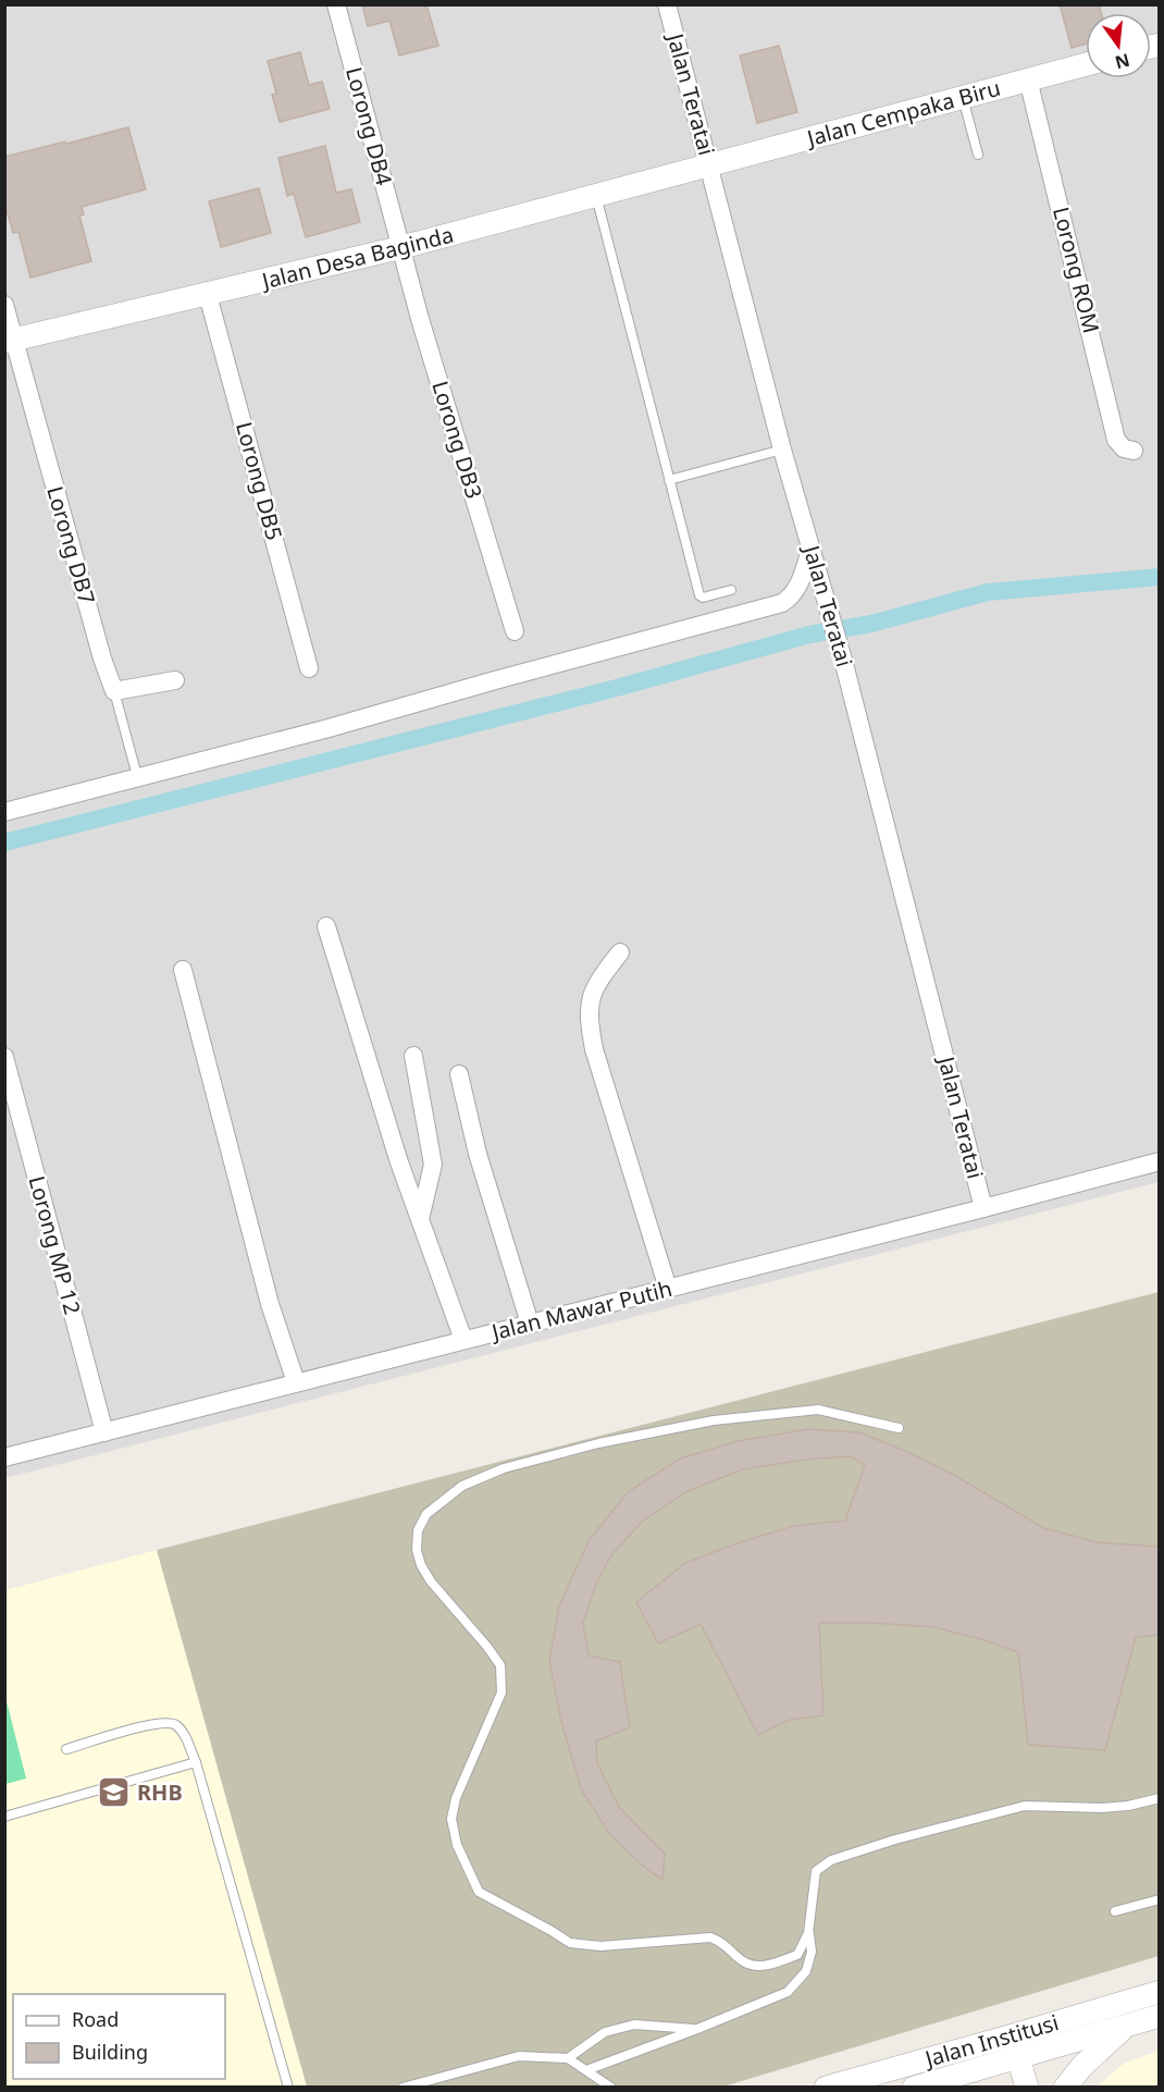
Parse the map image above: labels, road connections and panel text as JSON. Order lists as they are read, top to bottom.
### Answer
{
  "streets": {
    "street": [
      "Jalan Teratai",
      "Jalan Cempaka Biru",
      "Lorong DB4",
      "Jalan Desa Baginda",
      "Lorong ROM",
      "Lorong DB3",
      "Lorong DB5",
      "Lorong DB7",
      "Lorong MP 12",
      "Jalan Mawar Putih",
      "Jalan Institusi"
    ]
  },
  "crossings": [
    ["Jalan Teratai", "Jalan Cempaka Biru"],
    ["Jalan Teratai", "Jalan Desa Baginda"],
    ["Jalan Teratai", "Jalan Mawar Putih"],
    ["Jalan Cempaka Biru", "Jalan Desa Baginda"],
    ["Jalan Cempaka Biru", "Lorong ROM"],
    ["Lorong DB4", "Jalan Desa Baginda"],
    ["Lorong DB4", "Lorong DB3"],
    ["Jalan Desa Baginda", "Lorong DB3"],
    ["Jalan Desa Baginda", "Lorong DB5"],
    ["Jalan Desa Baginda", "Lorong DB7"],
    ["Lorong MP 12", "Jalan Mawar Putih"]
  ],
  "places": {
    "school or university": ["RHB"]
  },
  "legend": ["Road", "Building"],
  "north": "bottom"
}
